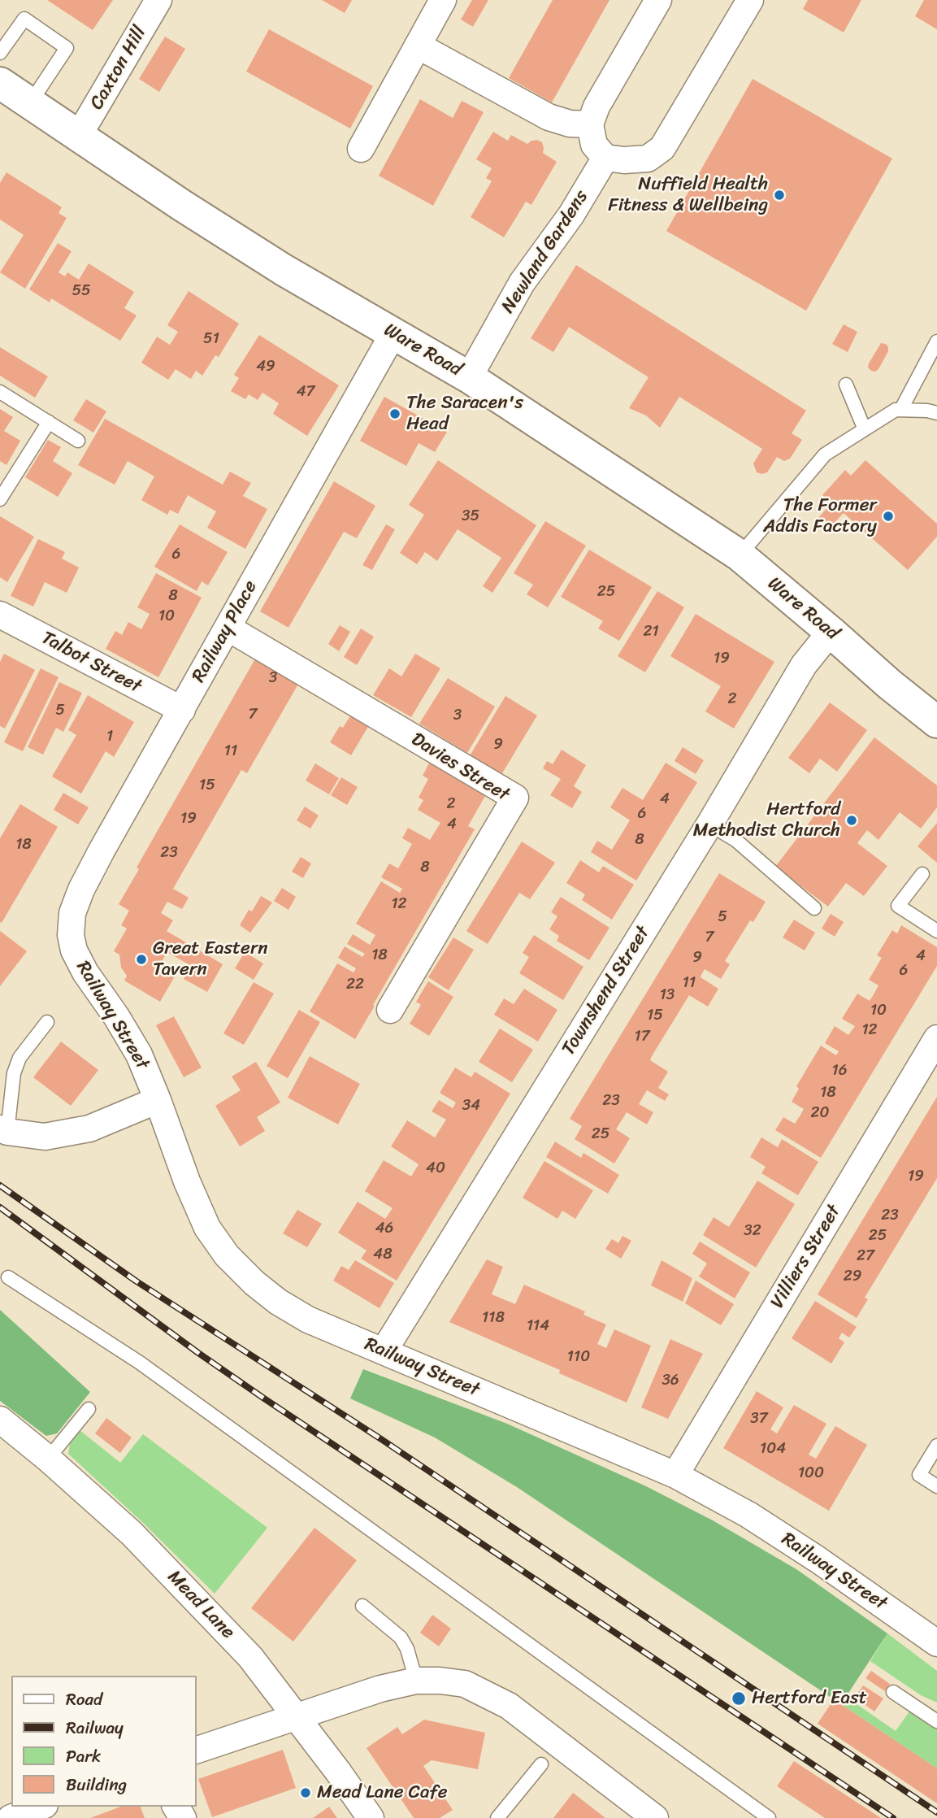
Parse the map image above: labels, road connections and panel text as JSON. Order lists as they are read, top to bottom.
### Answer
{
  "streets": {
    "main road": ["Ware Road"],
    "street": [
      "Caxton Hill",
      "Newland Gardens",
      "Railway Place",
      "Talbot Street",
      "Davies Street",
      "Townshend Street",
      "Railway Street",
      "Villiers Street",
      "Mead Lane"
    ]
  },
  "crossings": [
    ["Caxton Hill", "Ware Road"],
    ["Newland Gardens", "Ware Road"],
    ["Ware Road", "Railway Place"],
    ["Ware Road", "Townshend Street"],
    ["Railway Place", "Talbot Street"],
    ["Railway Place", "Davies Street"],
    ["Railway Place", "Railway Street"],
    ["Townshend Street", "Railway Street"],
    ["Railway Street", "Villiers Street"]
  ],
  "places": [
    "Nuffield Health Fitness & Wellbeing",
    "The Saracen's Head",
    "The Former Addis Factory",
    "Hertford Methodist Church",
    "Great Eastern Tavern",
    "Hertford East",
    "Mead Lane Cafe"
  ],
  "house_numbers": [
    "55",
    "51",
    "49",
    "47",
    "35",
    "6",
    "25",
    "8",
    "10",
    "21",
    "19",
    "3",
    "2",
    "5",
    "7",
    "3",
    "1",
    "9",
    "11",
    "15",
    "4",
    "2",
    "6",
    "19",
    "4",
    "8",
    "18",
    "23",
    "8",
    "12",
    "5",
    "7",
    "18",
    "4",
    "9",
    "6",
    "11",
    "22",
    "13",
    "10",
    "15",
    "12",
    "17",
    "16",
    "18",
    "23",
    "34",
    "20",
    "25",
    "40",
    "19",
    "23",
    "46",
    "32",
    "25",
    "48",
    "27",
    "29",
    "118",
    "114",
    "110",
    "36",
    "37",
    "104",
    "100"
  ],
  "legend": [
    "Road",
    "Railway",
    "Park",
    "Building"
  ]
}
